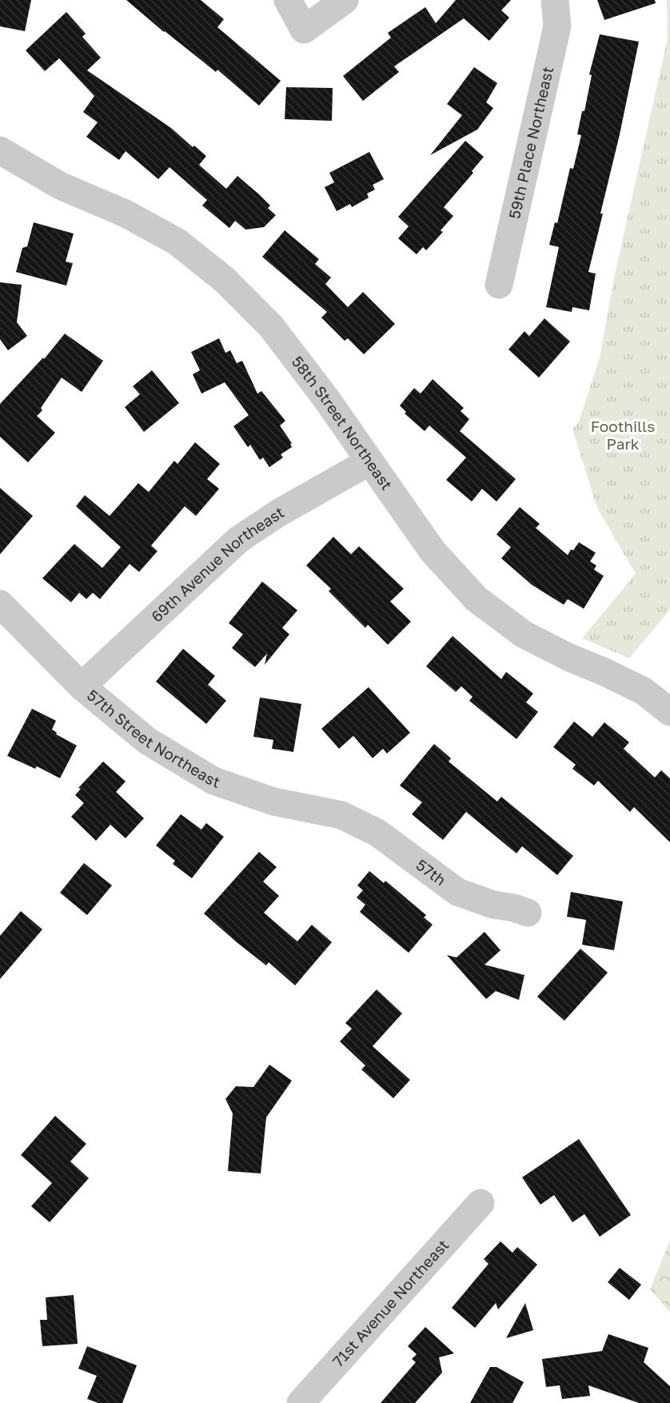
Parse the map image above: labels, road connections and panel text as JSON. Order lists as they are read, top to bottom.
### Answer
{
  "streets": {
    "street": [
      "59th Place Northeast",
      "58th Street Northeast",
      "69th Avenue Northeast",
      "57th Street Northeast",
      "57th",
      "71st Avenue Northeast"
    ]
  },
  "crossings": [
    ["58th Street Northeast", "69th Avenue Northeast"],
    ["69th Avenue Northeast", "57th Street Northeast"],
    ["57th Street Northeast", "57th"]
  ],
  "parks": ["Foothills Park"]
}
